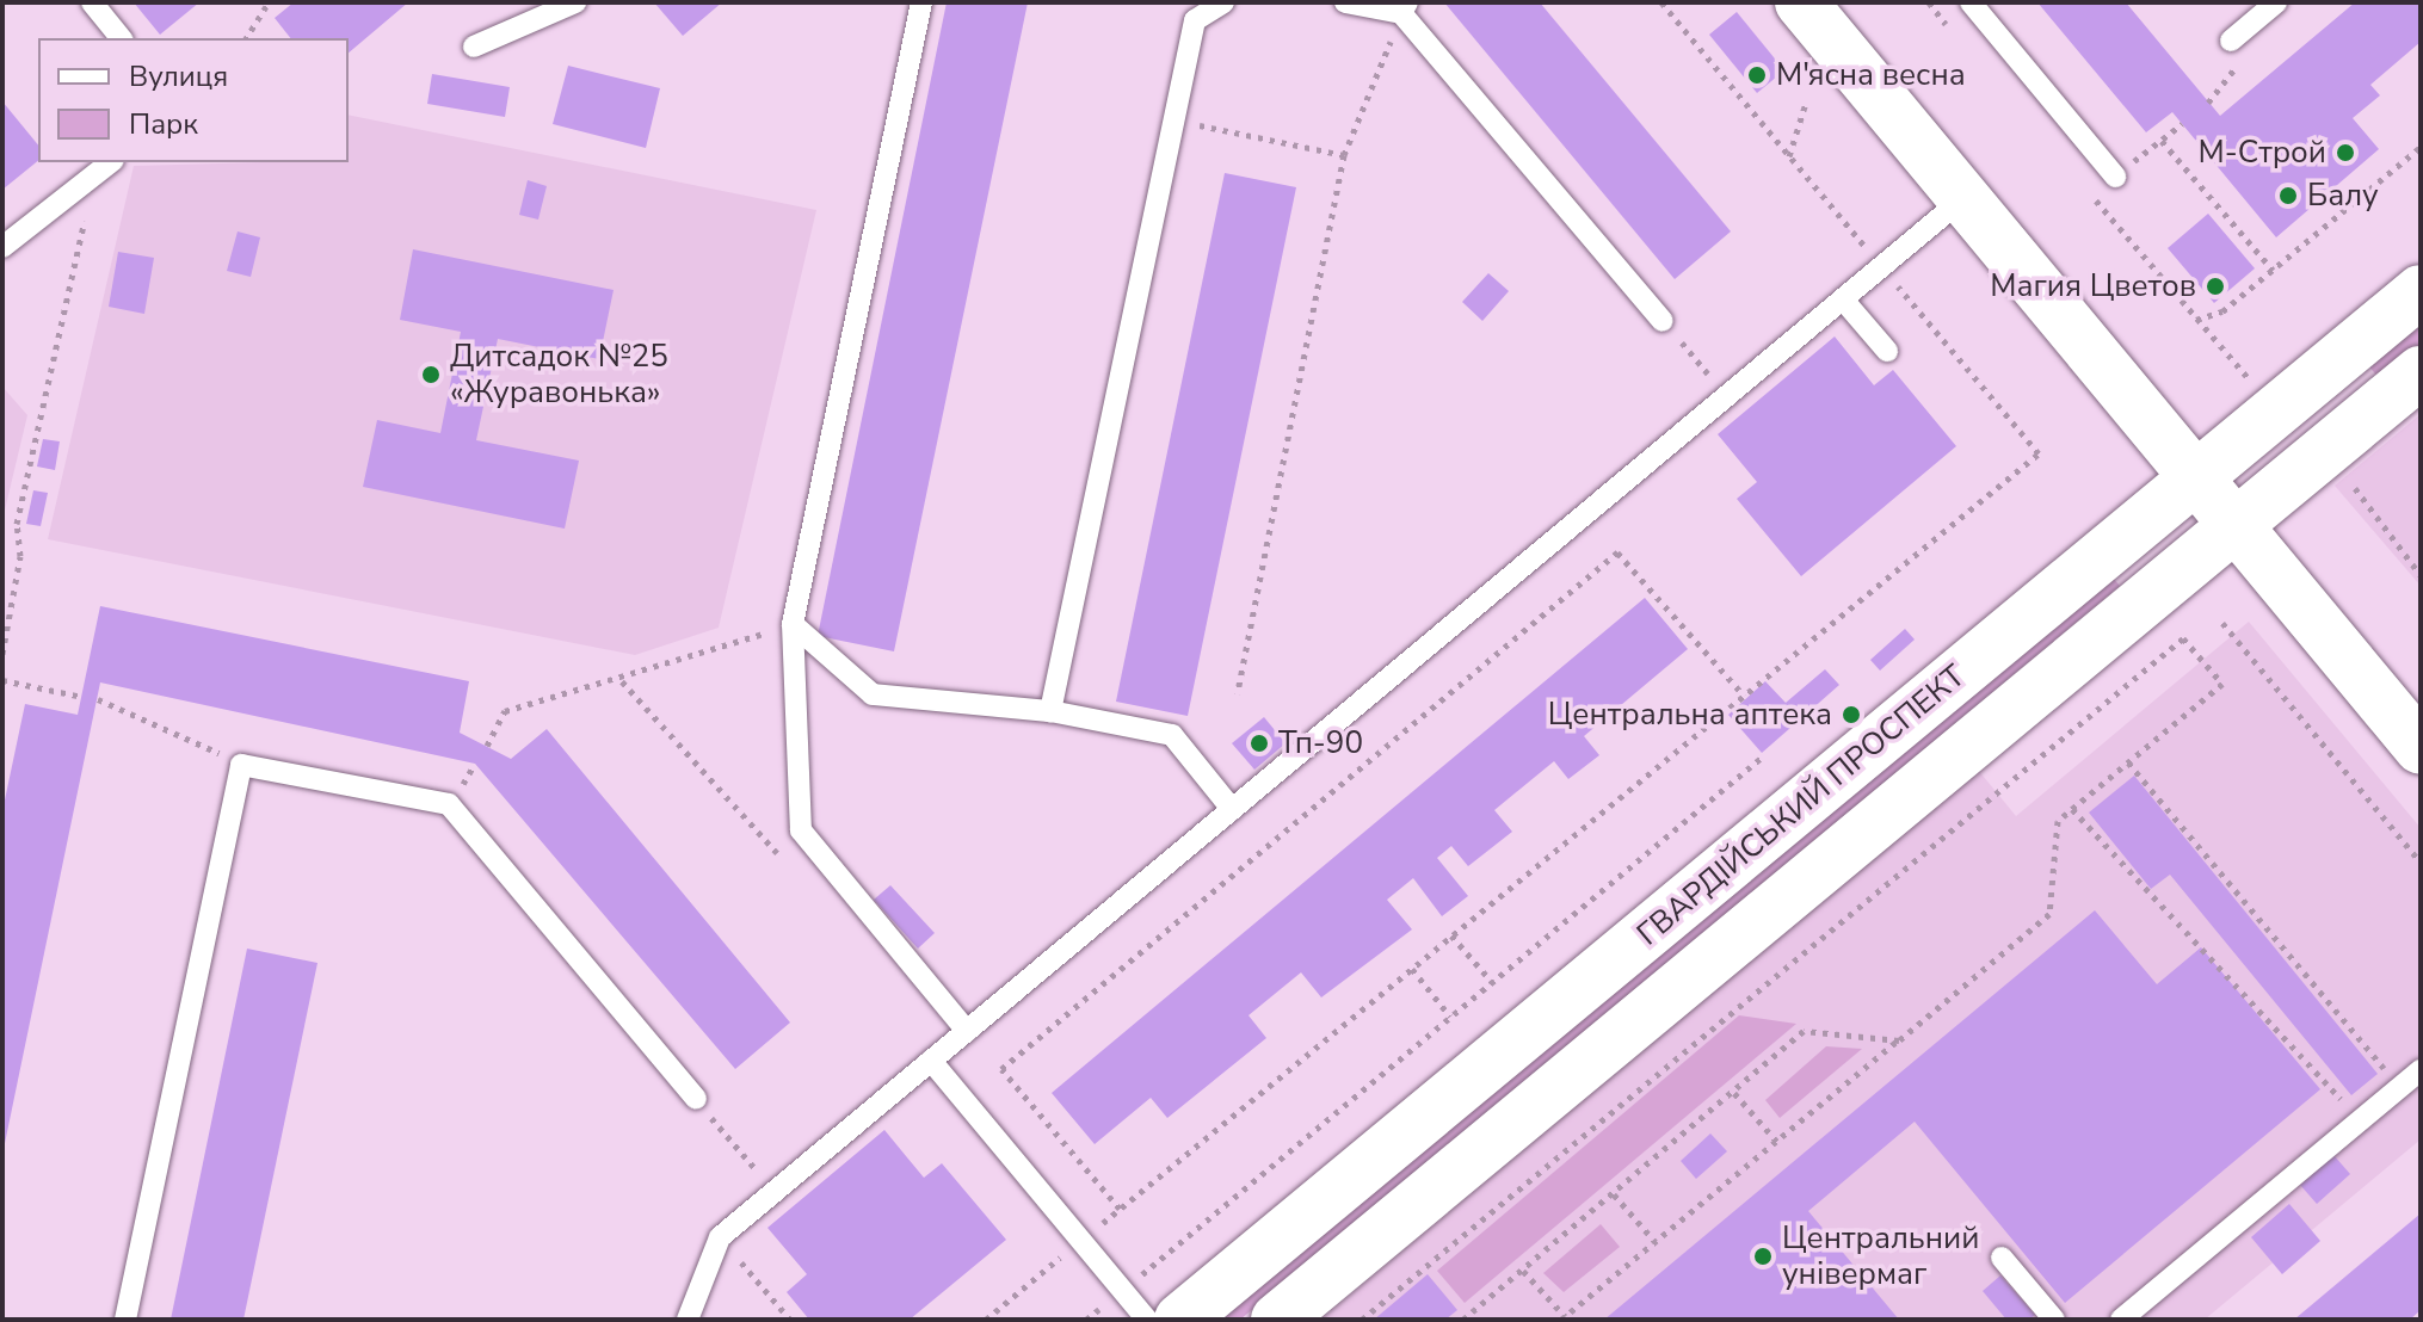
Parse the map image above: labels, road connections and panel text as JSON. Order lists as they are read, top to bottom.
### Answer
{
  "streets": {
    "main road": ["ГВАРДІЙСЬКИЙ ПРОСПЕКТ"]
  },
  "places": [
    "М'ясна весна",
    "М-Строй",
    "Балу",
    "Магия Цветов",
    "Дитсадок №25 «Журавонька»",
    "Центральна аптека",
    "Тп-90",
    "Центральний універмаг"
  ],
  "legend": ["Вулиця", "Парк"]
}
